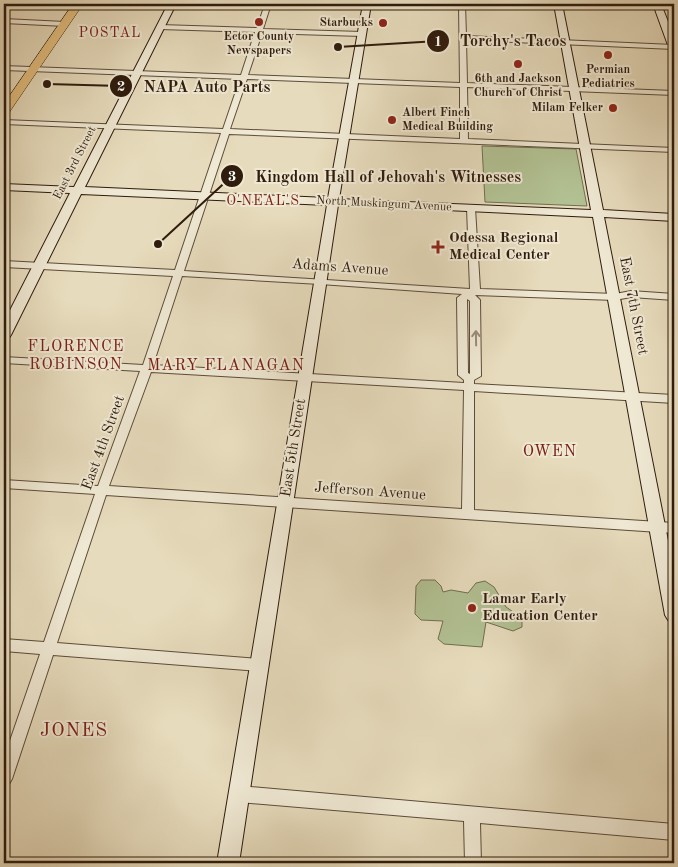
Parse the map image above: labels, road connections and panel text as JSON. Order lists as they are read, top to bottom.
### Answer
{
  "streets": {
    "street": [
      "East 3rd Street",
      "North Muskingum Avenue",
      "Adams Avenue",
      "East 7th Street",
      "East 4th Street",
      "East 5th Street",
      "Jefferson Avenue"
    ]
  },
  "crossings": [
    ["East 3rd Street", "North Muskingum Avenue"],
    ["East 3rd Street", "Adams Avenue"],
    ["North Muskingum Avenue", "East 7th Street"],
    ["North Muskingum Avenue", "East 4th Street"],
    ["North Muskingum Avenue", "East 5th Street"],
    ["Adams Avenue", "East 7th Street"],
    ["Adams Avenue", "East 4th Street"],
    ["Adams Avenue", "East 5th Street"],
    ["East 7th Street", "Jefferson Avenue"],
    ["East 4th Street", "Jefferson Avenue"],
    ["East 5th Street", "Jefferson Avenue"]
  ],
  "districts": [
    "POSTAL",
    "O'NEAL'S",
    "FLORENCE ROBINSON",
    "MARY FLANAGAN",
    "OWEN",
    "JONES"
  ],
  "places": {
    "other": [
      "Ector County Newspapers",
      "Starbucks",
      "Torchy's Tacos",
      "Permian Pediatrics",
      "6th and Jackson Church of Christ",
      "NAPA Auto Parts",
      "Milam Felker",
      "Albert Finch Medical Building",
      "Kingdom Hall of Jehovah's Witnesses",
      "Lamar Early Education Center"
    ],
    "health": ["Odessa Regional Medical Center"]
  }
}
